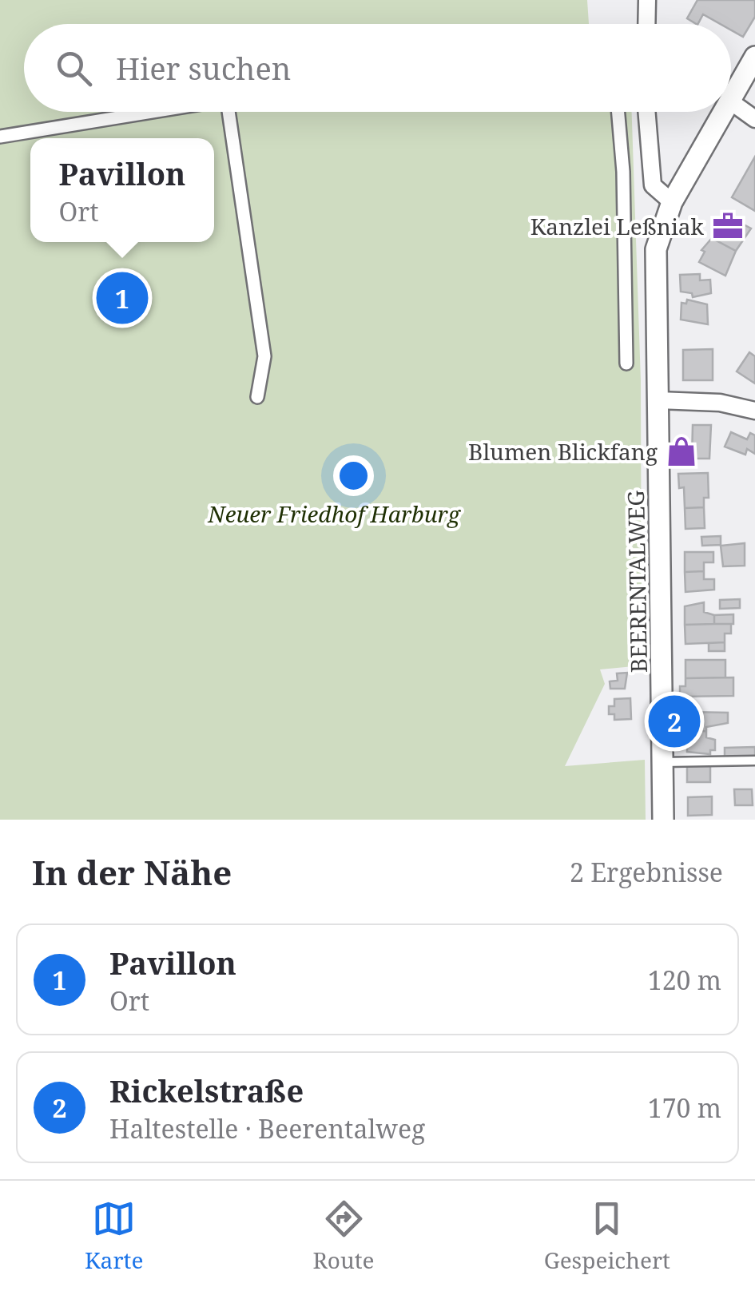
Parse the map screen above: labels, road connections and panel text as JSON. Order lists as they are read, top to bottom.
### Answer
{
  "streets": {
    "street": ["BEERENTALWEG"]
  },
  "parks": ["Neuer Friedhof Harburg"],
  "places": {
    "office": ["Kanzlei Leßniak"],
    "shop": ["Blumen Blickfang"]
  },
  "page": {
    "search": "Hier suchen",
    "popup": ["Pavillon", "Ort"],
    "pins": ["1", "2"],
    "heading": ["In der Nähe", "2 Ergebnisse"],
    "list": [
      {
        "mark": "1",
        "name": "Pavillon",
        "note": "Ort",
        "value": "120 m"
      },
      {
        "mark": "2",
        "name": "Rickelstraße",
        "note": "Haltestelle · Beerentalweg",
        "value": "170 m"
      }
    ],
    "nav": ["Karte", "Route", "Gespeichert"]
  }
}
